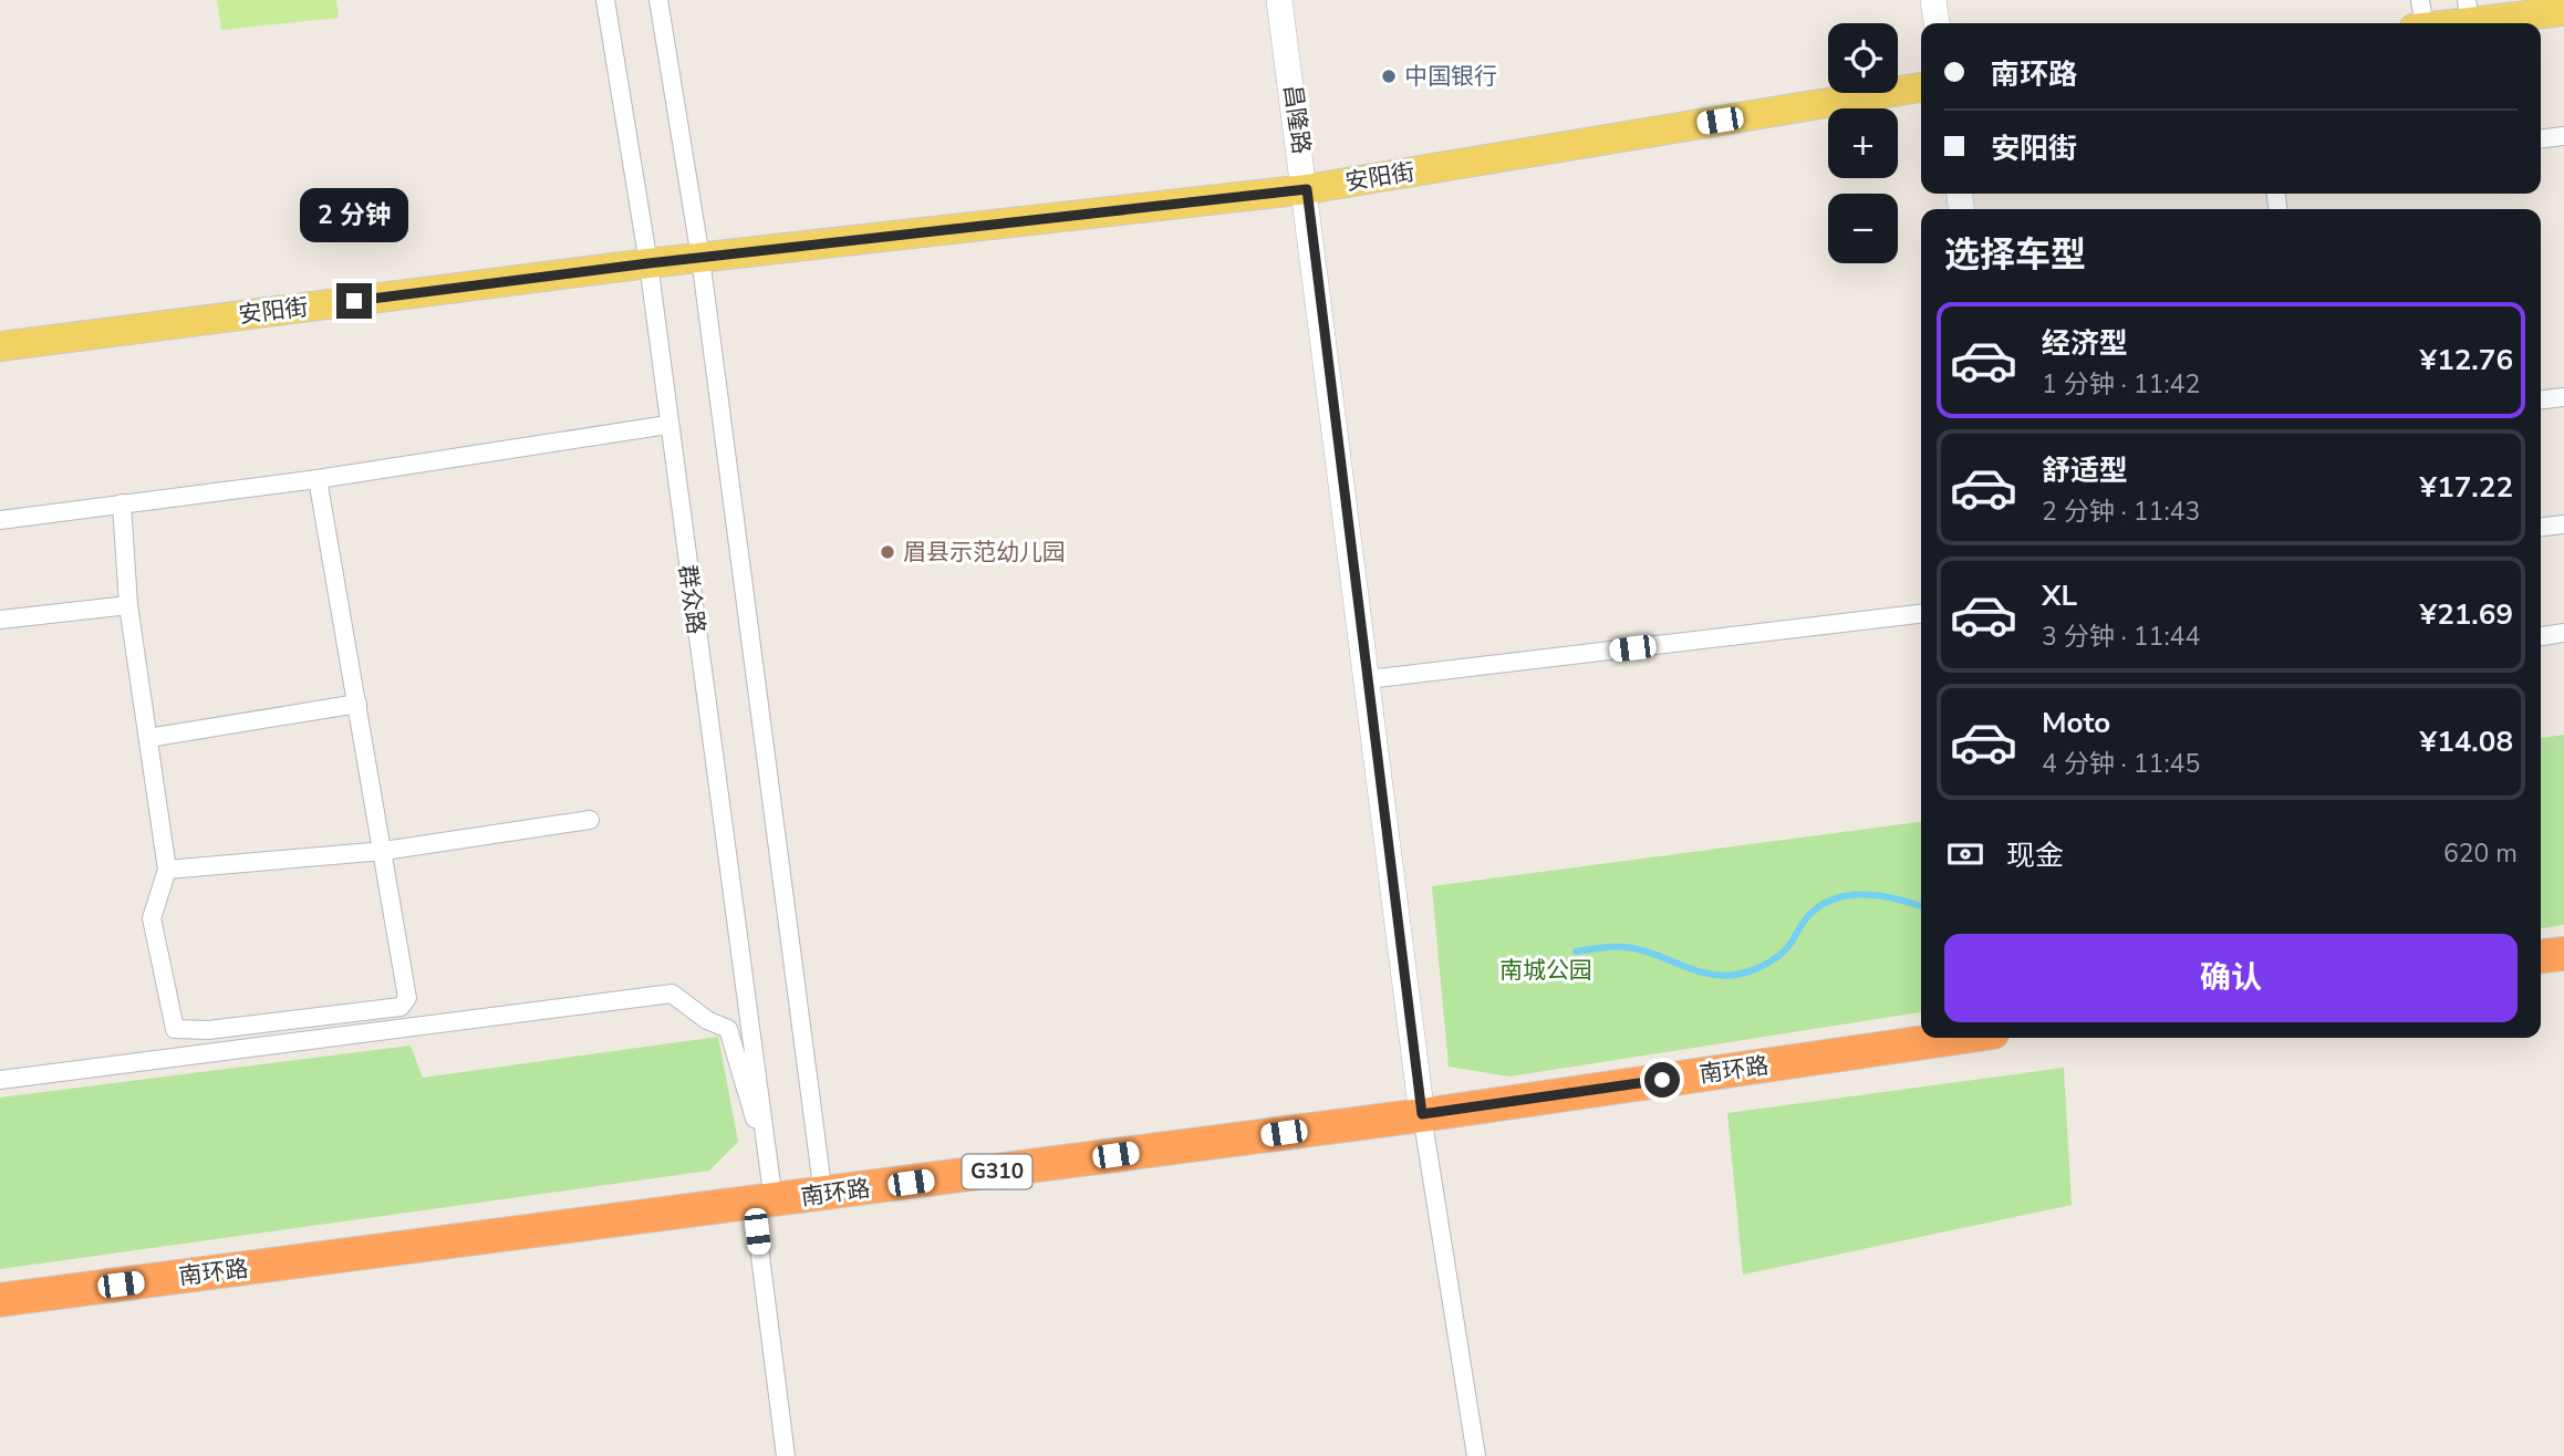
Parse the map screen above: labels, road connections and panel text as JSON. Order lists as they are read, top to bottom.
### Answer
{
  "streets": {
    "highway": ["南环路", "G310"],
    "main road": ["安阳街"],
    "street": ["昌隆路", "群众路"]
  },
  "crossings": [
    ["昌隆路", "安阳街"],
    ["昌隆路", "南环路"],
    ["安阳街", "群众路"],
    ["群众路", "南环路"]
  ],
  "parks": ["南城公园"],
  "places": ["中国银行", "眉县示范幼儿园"],
  "page": {
    "map_buttons": ["+", "−"],
    "banner": ["南环路", "安阳街"],
    "bubble": "2 分钟",
    "heading": "选择车型",
    "list": [
      {
        "name": "经济型",
        "note": "1 分钟 · 11:42",
        "value": "¥12.76"
      },
      {
        "name": "舒适型",
        "note": "2 分钟 · 11:43",
        "value": "¥17.22"
      },
      {
        "name": "XL",
        "note": "3 分钟 · 11:44",
        "value": "¥21.69"
      },
      {
        "name": "Moto",
        "note": "4 分钟 · 11:45",
        "value": "¥14.08"
      }
    ],
    "pay": ["现金", "620 m"],
    "buttons": "确认"
  }
}
